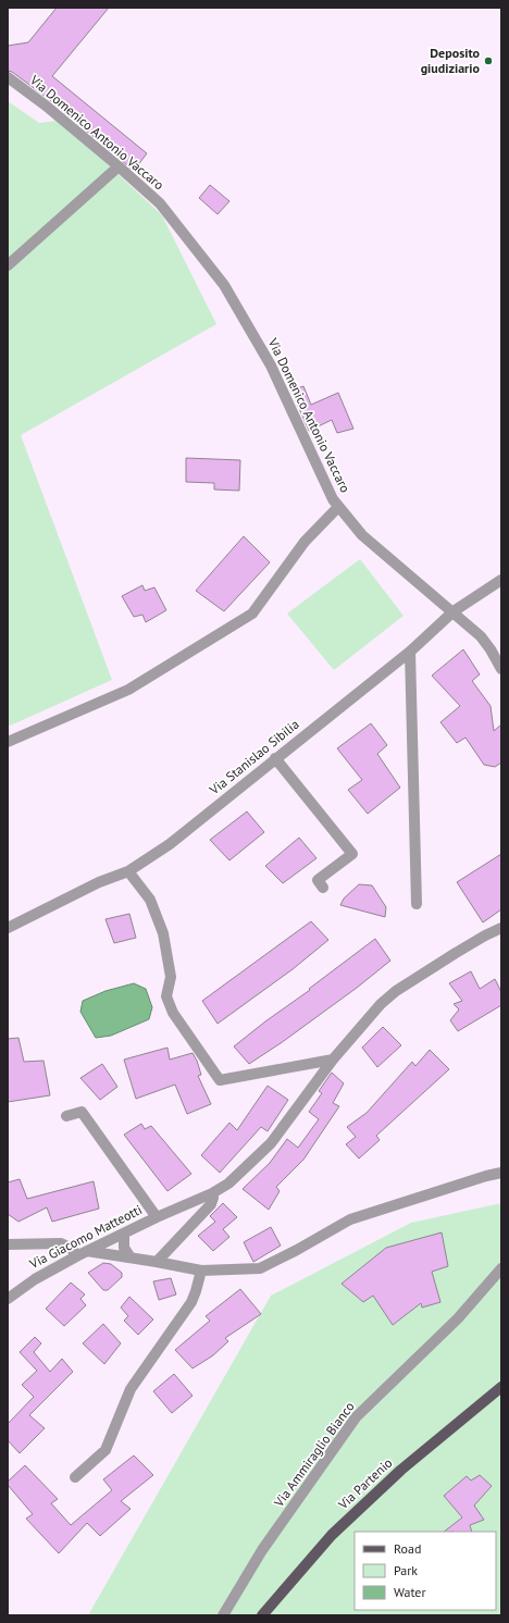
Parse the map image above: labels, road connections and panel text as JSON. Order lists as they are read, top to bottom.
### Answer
{
  "streets": {
    "main road": ["Via Partenio"],
    "street": [
      "Via Domenico Antonio Vaccaro",
      "Via Stanislao Sibilia",
      "Via Giacomo Matteotti",
      "Via Ammiraglio Bianco"
    ]
  },
  "crossings": [
    ["Via Domenico Antonio Vaccaro", "Via Stanislao Sibilia"]
  ],
  "places": ["Deposito giudiziario"],
  "legend": ["Road", "Park", "Water"]
}
